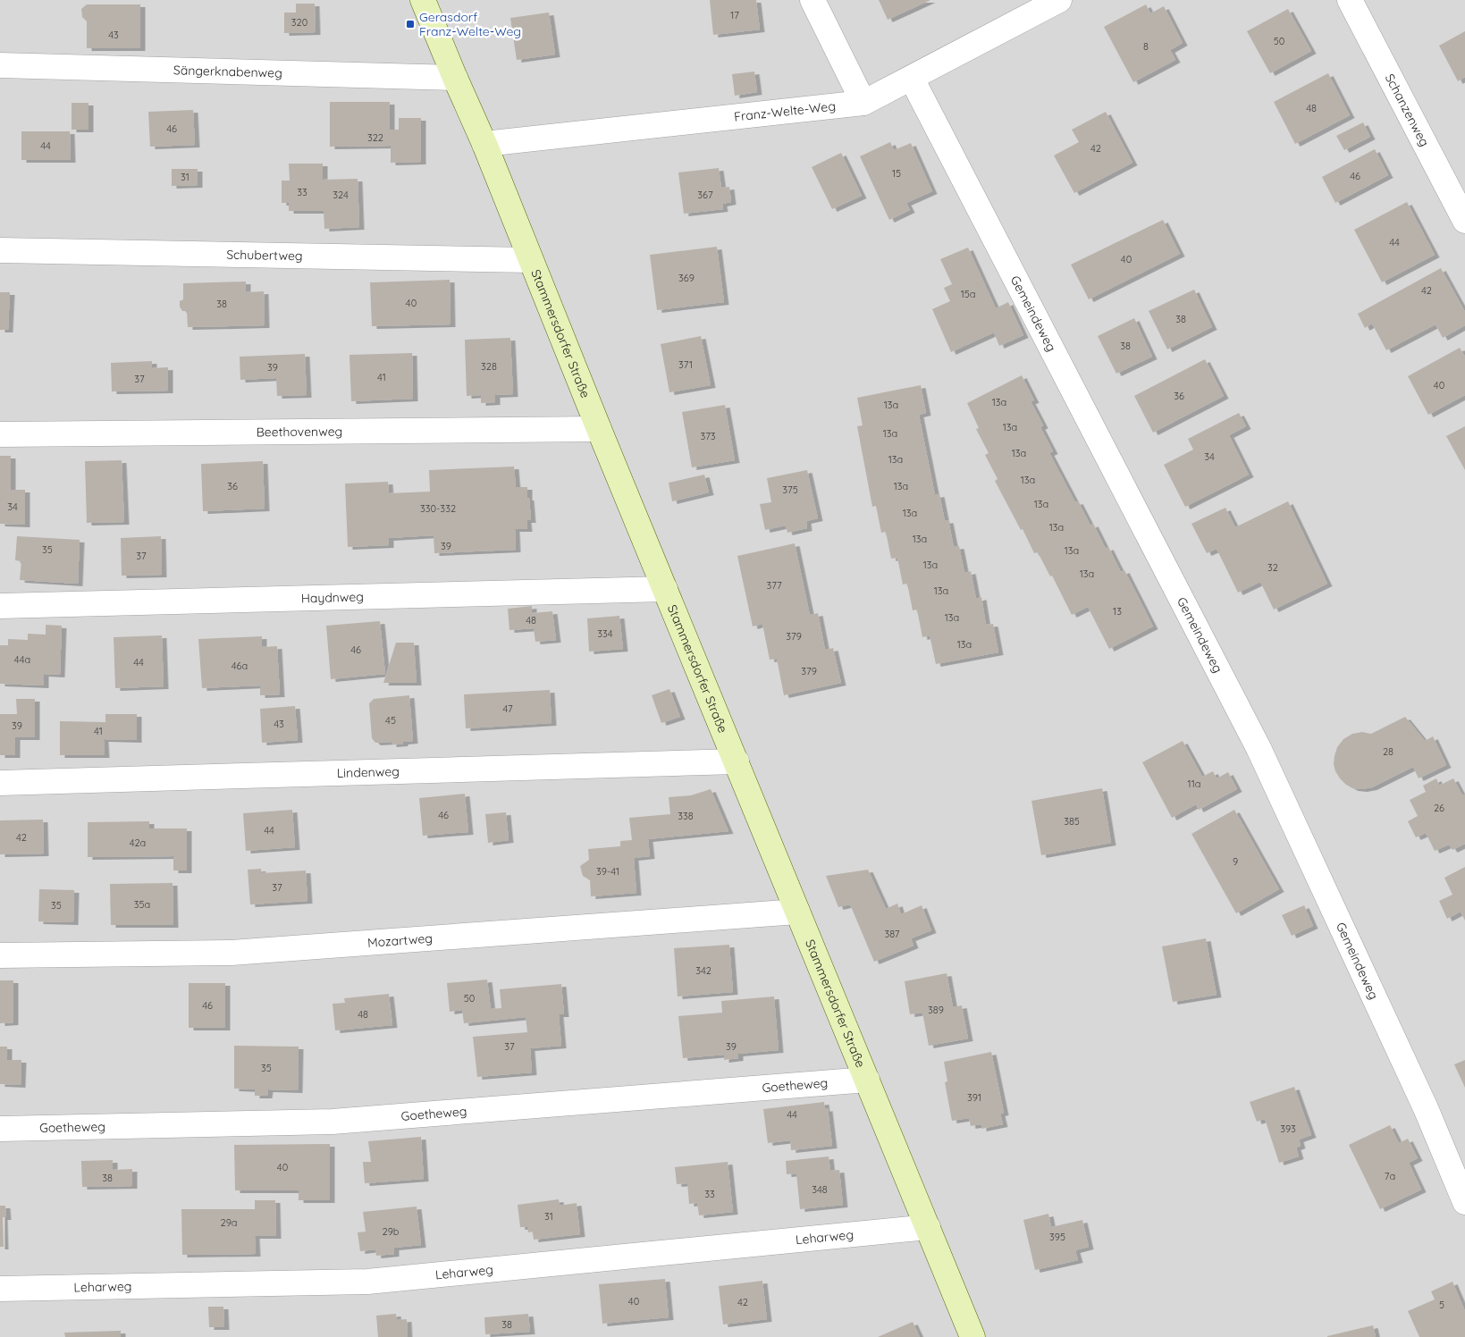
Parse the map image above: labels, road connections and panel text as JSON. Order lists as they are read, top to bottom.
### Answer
{
  "streets": {
    "main road": ["Stammersdorfer Straße"],
    "street": [
      "Sängerknabenweg",
      "Schanzenweg",
      "Franz-Welte-Weg",
      "Schubertweg",
      "Gemeindeweg",
      "Beethovenweg",
      "Haydnweg",
      "Lindenweg",
      "Mozartweg",
      "Goetheweg",
      "Leharweg"
    ]
  },
  "crossings": [
    ["Sängerknabenweg", "Stammersdorfer Straße"],
    ["Franz-Welte-Weg", "Gemeindeweg"],
    ["Franz-Welte-Weg", "Stammersdorfer Straße"],
    ["Schubertweg", "Stammersdorfer Straße"],
    ["Stammersdorfer Straße", "Beethovenweg"],
    ["Stammersdorfer Straße", "Haydnweg"],
    ["Stammersdorfer Straße", "Lindenweg"],
    ["Stammersdorfer Straße", "Mozartweg"],
    ["Stammersdorfer Straße", "Goetheweg"],
    ["Stammersdorfer Straße", "Leharweg"]
  ],
  "places": {
    "transit": ["Gerasdorf Franz-Welte-Weg"]
  },
  "house_numbers": [
    "17",
    "320",
    "43",
    "50",
    "8",
    "48",
    "46",
    "322",
    "44",
    "42",
    "15",
    "46",
    "31",
    "33",
    "324",
    "367",
    "44",
    "40",
    "369",
    "42",
    "15a",
    "40",
    "38",
    "38",
    "38",
    "371",
    "328",
    "39",
    "41",
    "37",
    "40",
    "36",
    "13a",
    "13a",
    "13a",
    "13a",
    "373",
    "13a",
    "34",
    "13a",
    "13a",
    "36",
    "13a",
    "375",
    "13a",
    "34",
    "330-332",
    "13a",
    "13a",
    "13a",
    "39",
    "35",
    "13a",
    "37",
    "13a",
    "32",
    "13a",
    "377",
    "13a",
    "13",
    "13a",
    "48",
    "334",
    "379",
    "13a",
    "46",
    "44a",
    "44",
    "46a",
    "379",
    "47",
    "45",
    "43",
    "39",
    "41",
    "28",
    "11a",
    "26",
    "46",
    "338",
    "385",
    "44",
    "42",
    "42a",
    "9",
    "39-41",
    "37",
    "35a",
    "35",
    "387",
    "342",
    "50",
    "46",
    "389",
    "48",
    "37",
    "39",
    "35",
    "391",
    "44",
    "393",
    "40",
    "7a",
    "38",
    "348",
    "33",
    "31",
    "29a",
    "29b",
    "395",
    "40",
    "42",
    "5",
    "38"
  ]
}
